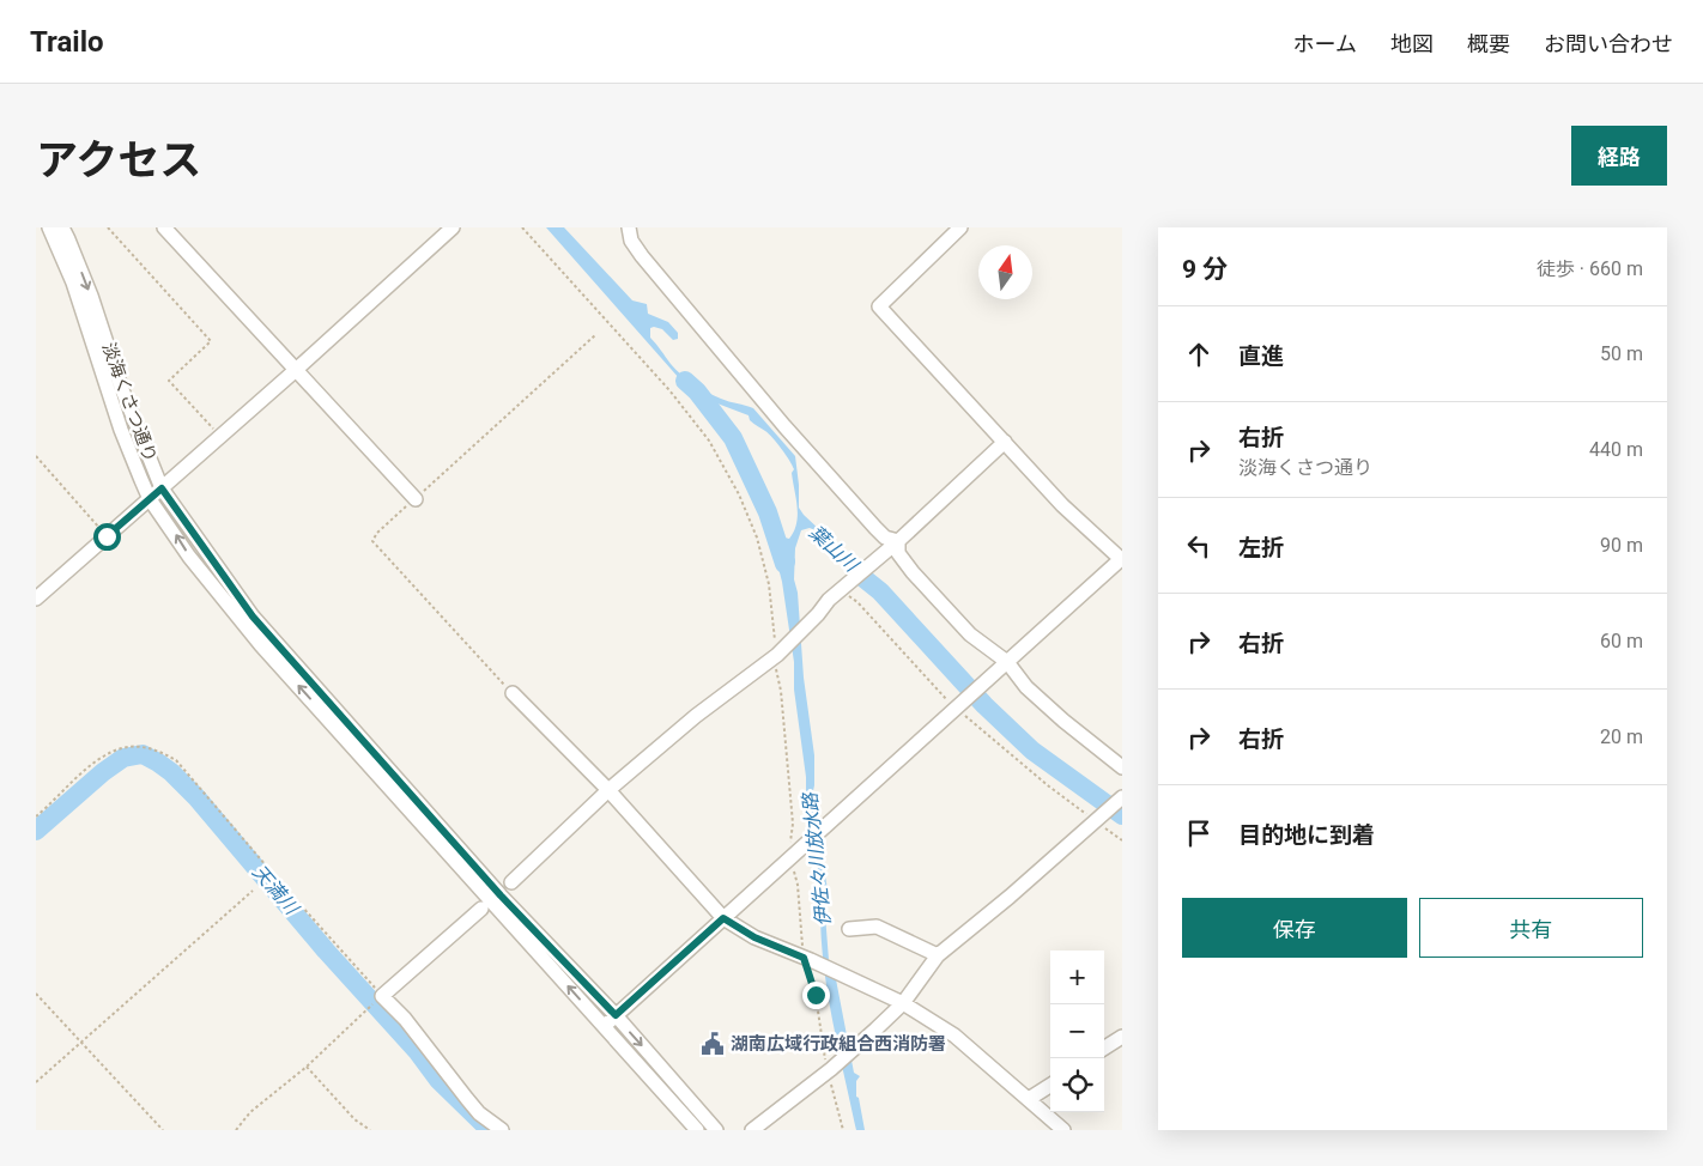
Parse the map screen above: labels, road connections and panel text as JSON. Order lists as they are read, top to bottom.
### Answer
{
  "streets": {
    "street": ["淡海くさつ通り"]
  },
  "water": ["葉山川", "伊佐々川放水路", "天満川"],
  "places": {
    "public building": ["湖南広域行政組合西消防署"]
  },
  "north": "top",
  "page": {
    "header": "Trailo",
    "nav": [
      "ホーム",
      "地図",
      "概要",
      "お問い合わせ"
    ],
    "title": "アクセス",
    "buttons": [
      "経路",
      ["保存", "共有"]
    ],
    "heading": ["9 分", "徒歩 · 660 m"],
    "list": [
      ["直進", "50 m"],
      ["右折", "淡海くさつ通り", "440 m"],
      ["左折", "90 m"],
      ["右折", "60 m"],
      ["右折", "20 m"],
      "目的地に到着"
    ],
    "map_buttons": ["+", "−"]
  }
}
